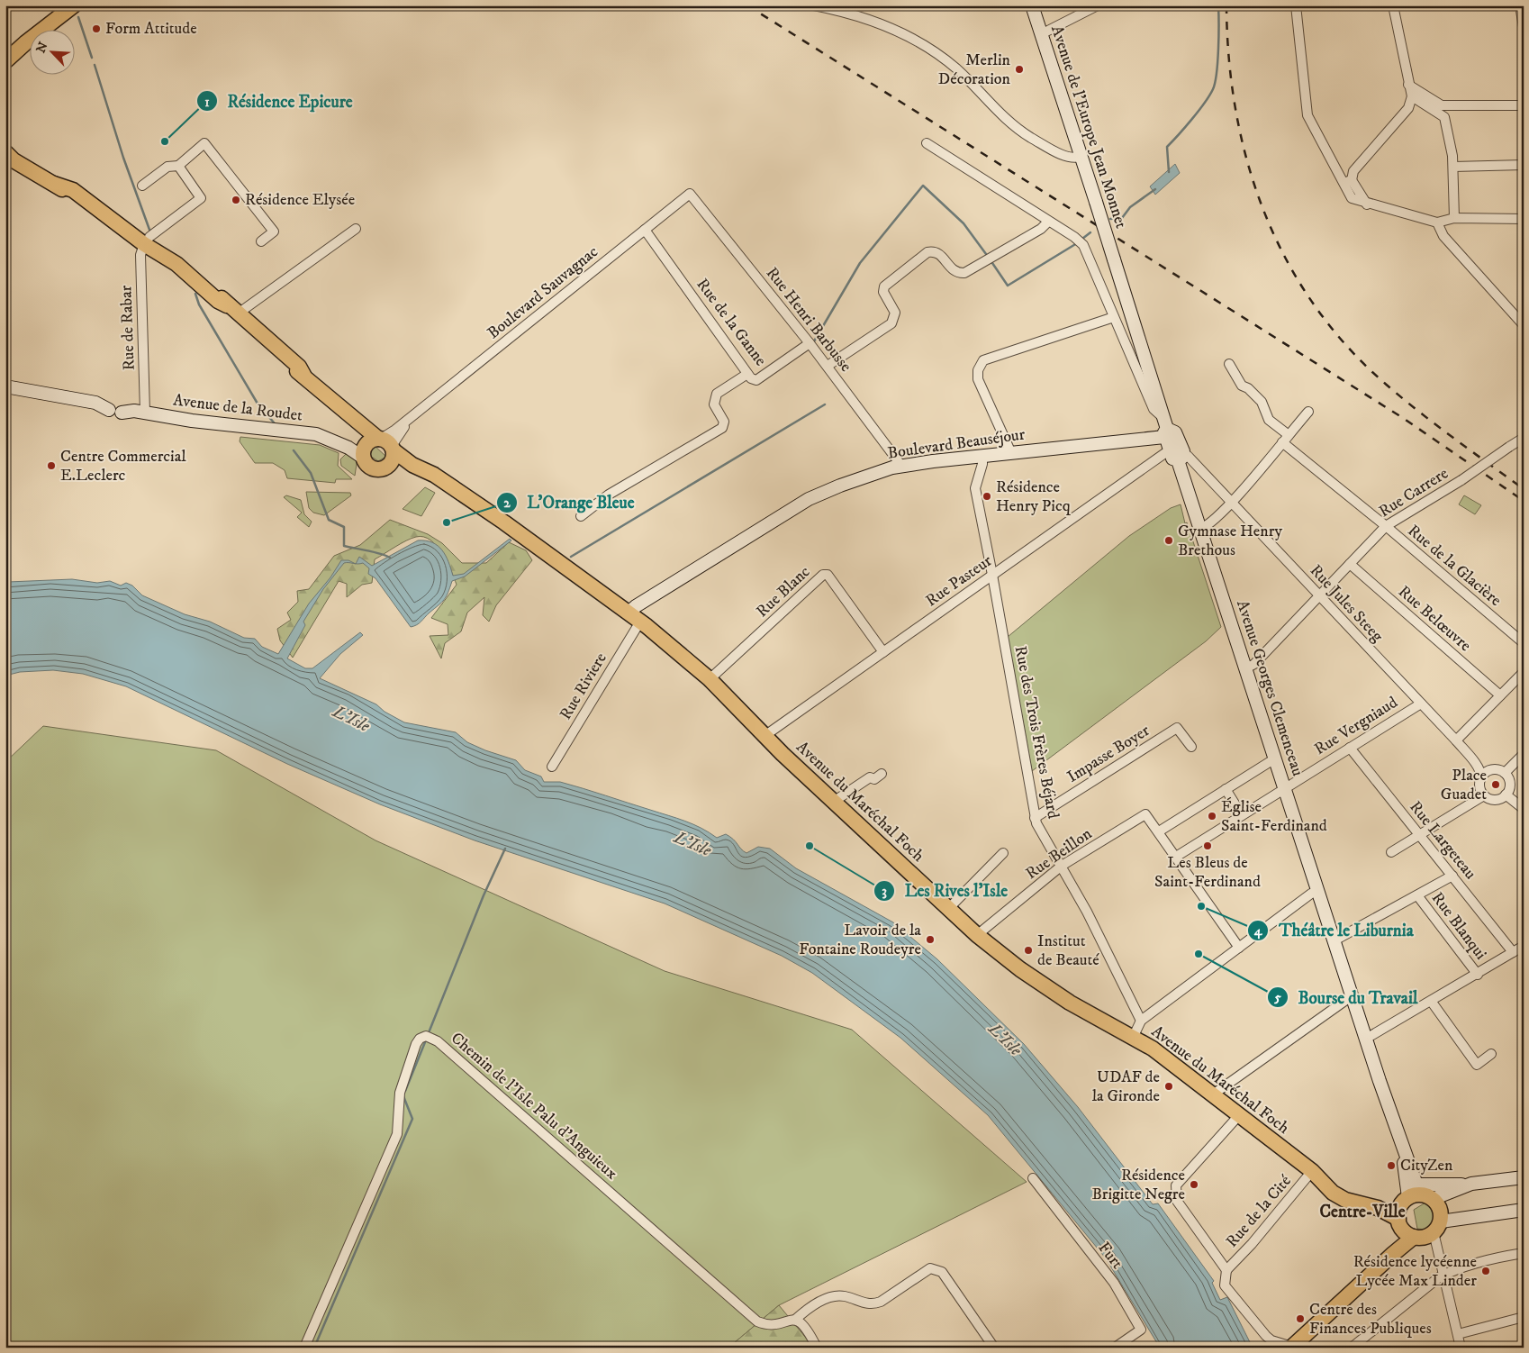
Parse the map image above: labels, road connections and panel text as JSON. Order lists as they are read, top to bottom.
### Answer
{
  "streets": {
    "main road": [
      "Avenue de l'Europe Jean Monnet",
      "Avenue de la Roudet",
      "Boulevard Beauséjour",
      "Avenue Georges Clemenceau",
      "Avenue du Maréchal Foch"
    ],
    "street": [
      "Boulevard Sauvagnac",
      "Rue Henri Barbusse",
      "Rue de la Ganne",
      "Rue de Rabar",
      "Rue Carrere",
      "Rue de la Glacière",
      "Rue Pasteur",
      "Rue Blanc",
      "Rue Jules Steeg",
      "Rue Belœuvre",
      "Rue Riviere",
      "Rue Vergniaud",
      "Rue des Trois Frères Béjard",
      "Impasse Boyer",
      "Rue Largeteau",
      "Rue Beillon",
      "Rue Blanqui",
      "Chemin de l'Isle Palu d’Anguieux",
      "Rue de la Cité",
      "Furt"
    ]
  },
  "crossings": [
    ["Avenue de l'Europe Jean Monnet", "Avenue Georges Clemenceau"],
    ["Boulevard Sauvagnac", "Rue Henri Barbusse"],
    ["Boulevard Sauvagnac", "Rue de la Ganne"],
    ["Boulevard Sauvagnac", "Avenue de la Roudet"],
    ["Boulevard Sauvagnac", "Avenue du Maréchal Foch"],
    ["Rue Henri Barbusse", "Rue de la Ganne"],
    ["Rue Henri Barbusse", "Boulevard Beauséjour"],
    ["Rue de Rabar", "Avenue de la Roudet"],
    ["Avenue de la Roudet", "Avenue du Maréchal Foch"],
    ["Boulevard Beauséjour", "Rue Riviere"],
    ["Boulevard Beauséjour", "Avenue Georges Clemenceau"],
    ["Boulevard Beauséjour", "Rue des Trois Frères Béjard"],
    ["Boulevard Beauséjour", "Avenue du Maréchal Foch"],
    ["Rue Carrere", "Rue de la Glacière"],
    ["Rue Carrere", "Rue Jules Steeg"],
    ["Rue Carrere", "Rue Belœuvre"],
    ["Rue Carrere", "Avenue Georges Clemenceau"],
    ["Rue Pasteur", "Rue Blanc"],
    ["Rue Pasteur", "Avenue Georges Clemenceau"],
    ["Rue Pasteur", "Rue des Trois Frères Béjard"],
    ["Rue Pasteur", "Avenue du Maréchal Foch"],
    ["Rue Blanc", "Avenue du Maréchal Foch"],
    ["Rue Jules Steeg", "Avenue Georges Clemenceau"],
    ["Rue Jules Steeg", "Rue Vergniaud"],
    ["Rue Riviere", "Avenue du Maréchal Foch"],
    ["Avenue Georges Clemenceau", "Rue Vergniaud"],
    ["Avenue Georges Clemenceau", "Avenue du Maréchal Foch"],
    ["Rue Vergniaud", "Rue Largeteau"],
    ["Rue des Trois Frères Béjard", "Impasse Boyer"],
    ["Rue des Trois Frères Béjard", "Rue Beillon"],
    ["Avenue du Maréchal Foch", "Rue Beillon"],
    ["Avenue du Maréchal Foch", "Rue de la Cité"]
  ],
  "districts": ["Centre-Ville"],
  "water": ["L'Isle"],
  "places": [
    "Form Attitude",
    "Merlin Décoration",
    "Résidence Epicure",
    "Résidence Elysée",
    "Centre Commercial E.Leclerc",
    "Résidence Henry Picq",
    "L'Orange Bleue",
    "Gymnase Henry Brethous",
    "Place Guadet",
    "Église Saint-Ferdinand",
    "Les Rives l'Isle",
    "Les Bleus de Saint-Ferdinand",
    "Théâtre le Liburnia",
    "Lavoir de la Fontaine Roudeyre",
    "Institut de Beauté",
    "Bourse du Travail",
    "UDAF de la Gironde",
    "CityZen",
    "Résidence Brigitte Negre",
    "Résidence lycéenne Lycée Max Linder",
    "Centre des Finances Publiques"
  ],
  "north": "top left"
}
